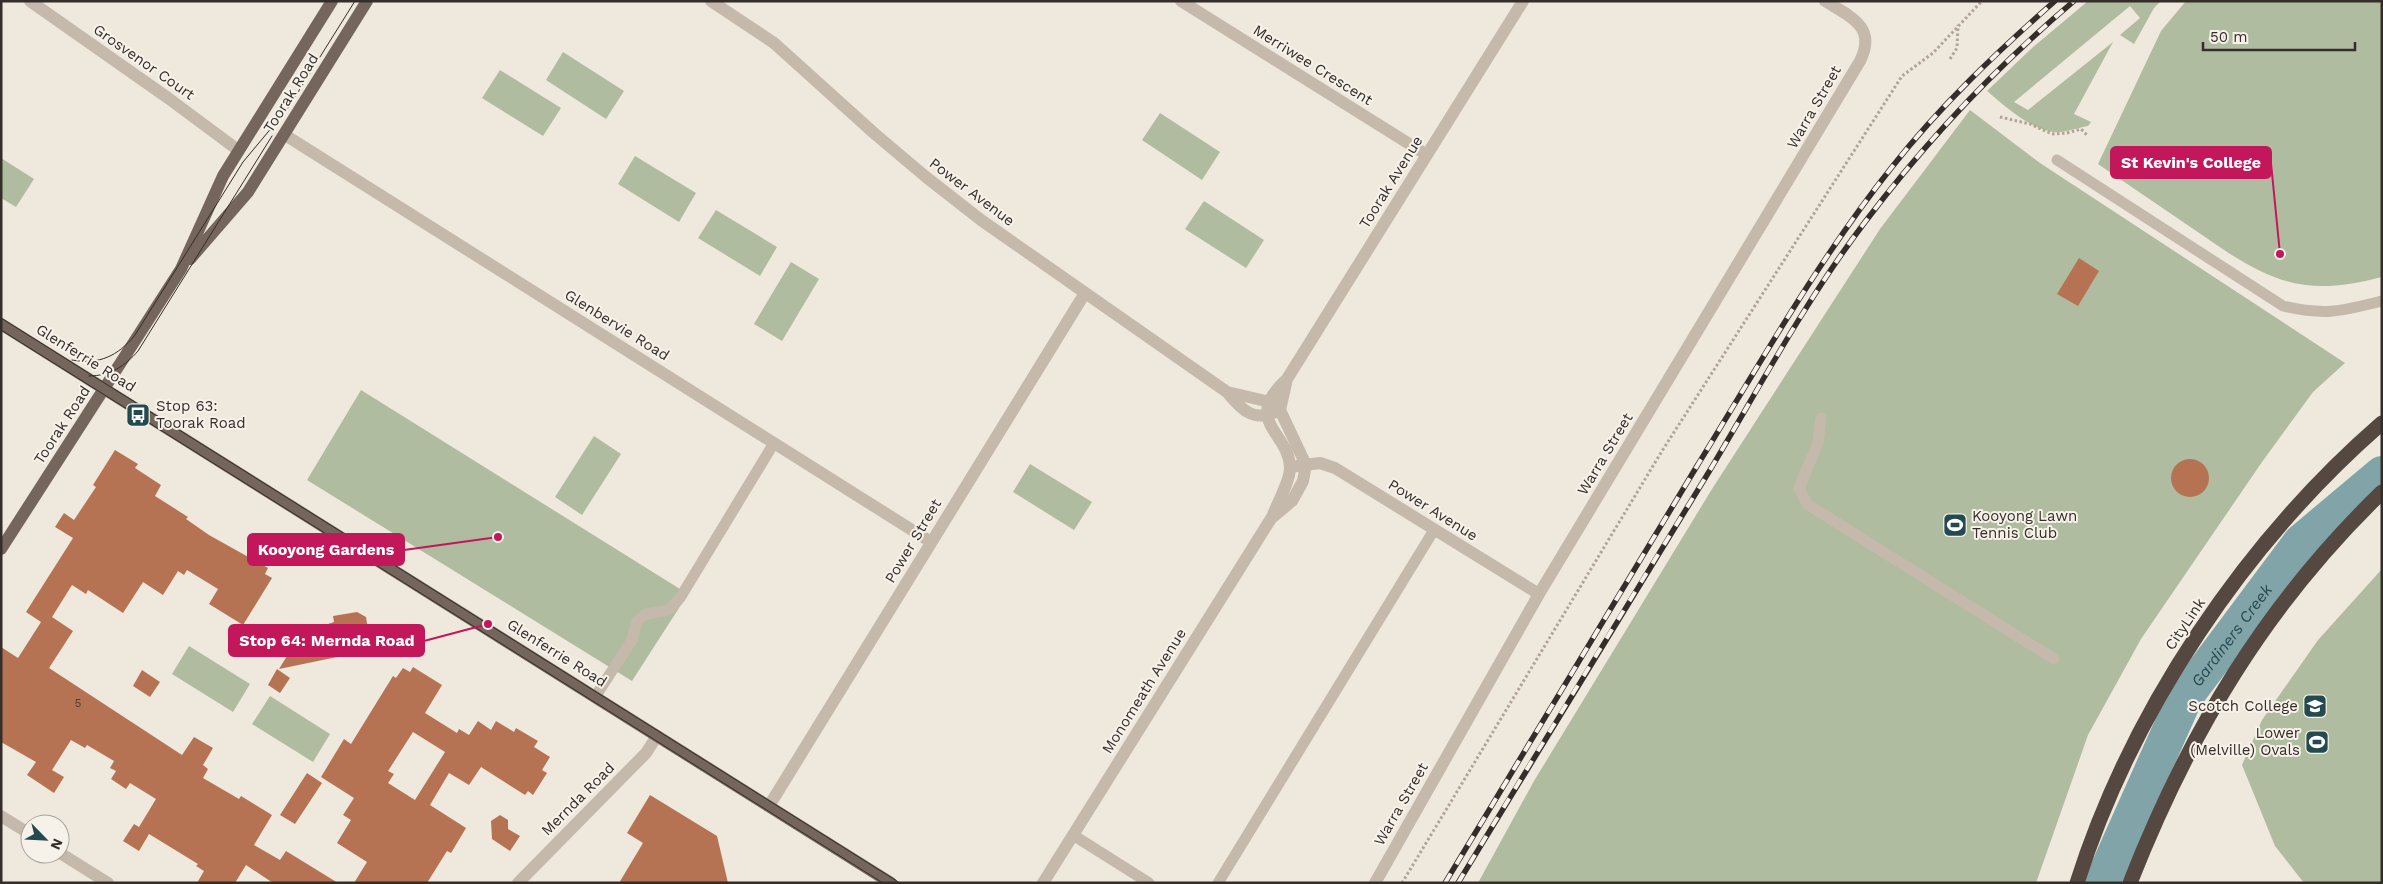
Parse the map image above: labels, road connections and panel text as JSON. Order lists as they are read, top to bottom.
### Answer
{
  "streets": {
    "highway": ["CityLink"],
    "main road": ["Toorak Road", "Glenferrie Road"],
    "street": [
      "Grosvenor Court",
      "Merriwee Crescent",
      "Warra Street",
      "Toorak Avenue",
      "Power Avenue",
      "Glenbervie Road",
      "Power Street",
      "Monomeath Avenue",
      "Mernda Road"
    ]
  },
  "crossings": [
    ["Grosvenor Court", "Toorak Road"],
    ["Merriwee Crescent", "Toorak Avenue"],
    ["Toorak Road", "Glenbervie Road"],
    ["Toorak Road", "Glenferrie Road"],
    ["Warra Street", "Power Avenue"],
    ["Toorak Avenue", "Power Avenue"],
    ["Power Avenue", "Power Street"],
    ["Power Avenue", "Monomeath Avenue"],
    ["Glenbervie Road", "Power Street"],
    ["Glenferrie Road", "Power Street"],
    ["Glenferrie Road", "Mernda Road"]
  ],
  "water": ["Gardiners Creek"],
  "places": {
    "other": ["St Kevin's College", "Kooyong Gardens", "Stop 64: Mernda Road"],
    "bus stop": ["Stop 63: Toorak Road"],
    "sports": ["Kooyong Lawn Tennis Club", "Lower (Melville) Ovals"],
    "school or university": ["Scotch College"]
  },
  "house_numbers": ["5"],
  "scale_bar": "50 m",
  "north": "bottom right"
}
